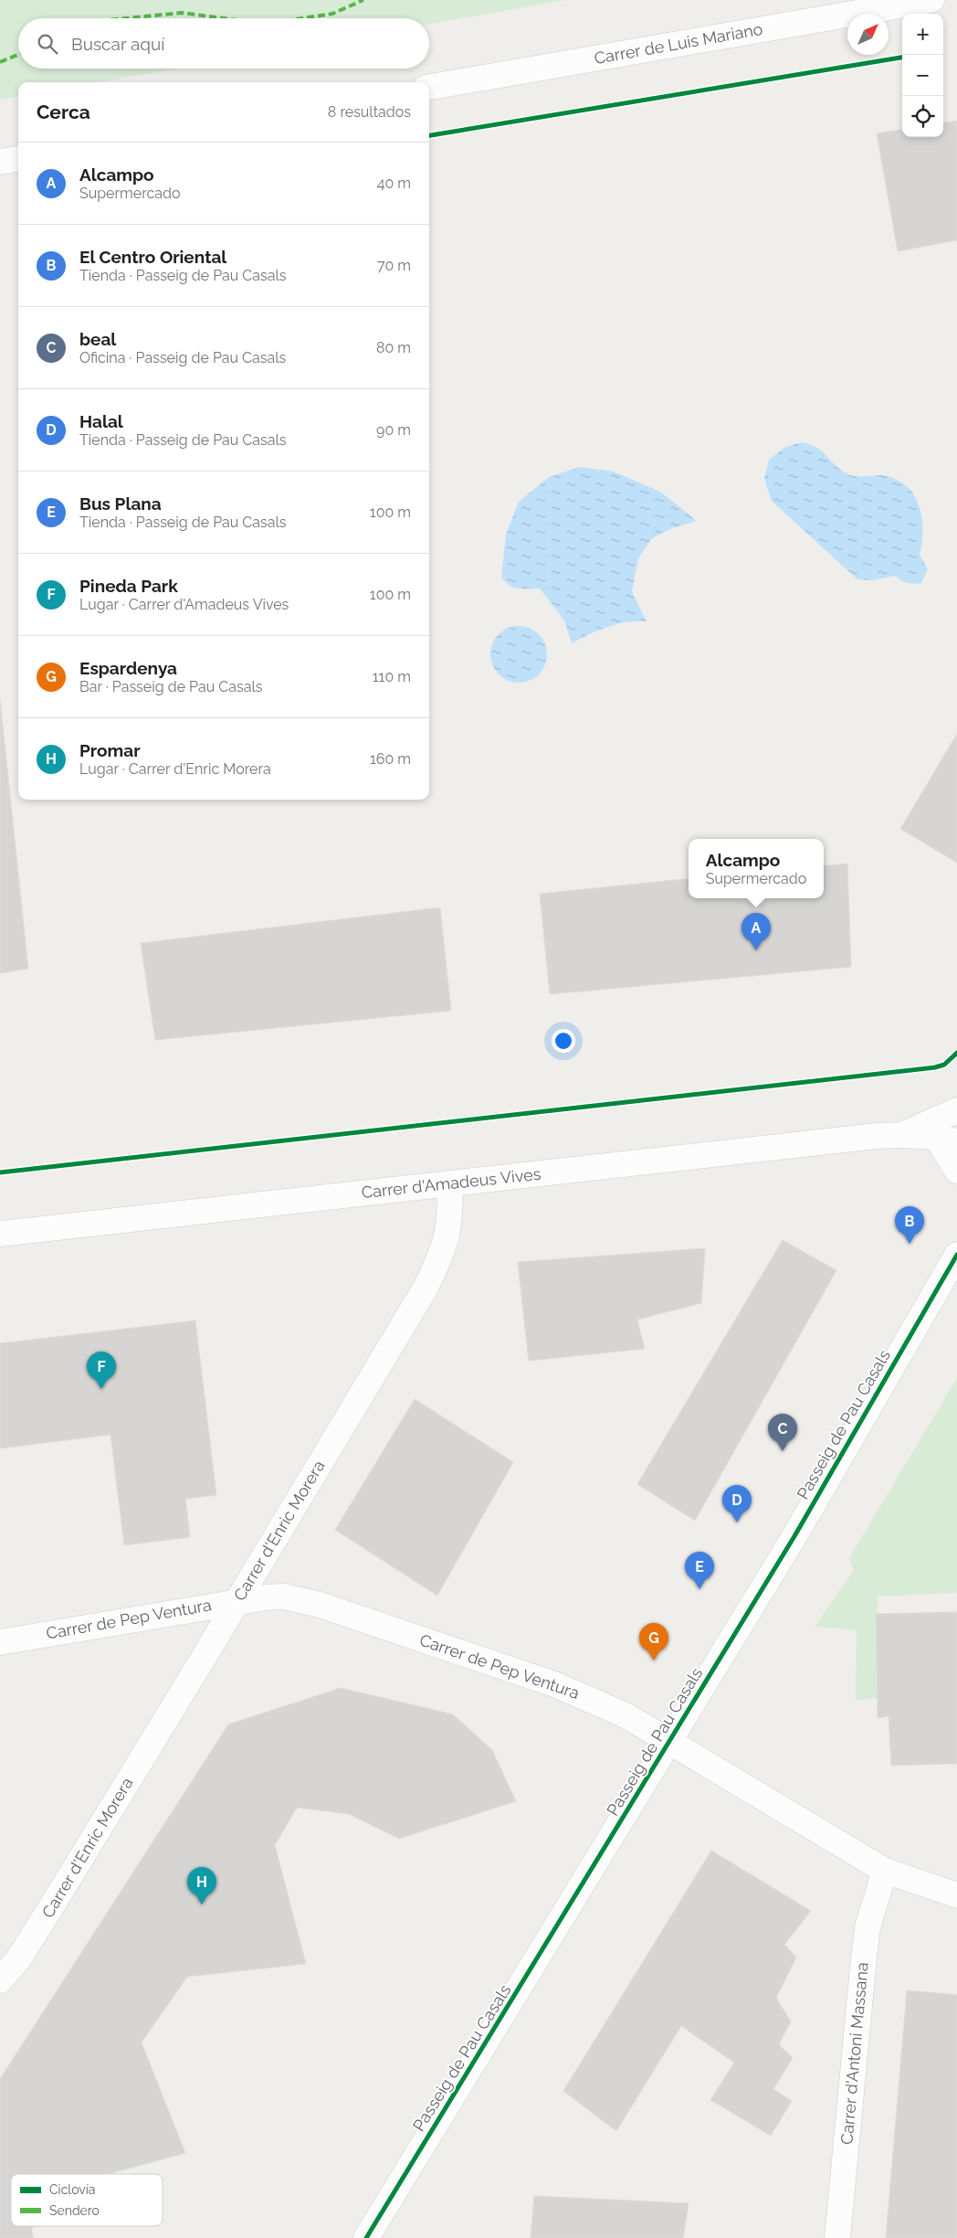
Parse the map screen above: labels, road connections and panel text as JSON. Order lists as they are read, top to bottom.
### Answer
{
  "streets": {
    "street": [
      "Carrer de Luis Mariano",
      "Carrer d'Amadeus Vives",
      "Passeig de Pau Casals",
      "Carrer d'Enric Morera",
      "Carrer de Pep Ventura",
      "Carrer d'Antoni Massana"
    ]
  },
  "crossings": [
    ["Carrer d'Amadeus Vives", "Carrer d'Enric Morera"],
    ["Passeig de Pau Casals", "Carrer de Pep Ventura"],
    ["Carrer d'Enric Morera", "Carrer de Pep Ventura"],
    ["Carrer de Pep Ventura", "Carrer d'Antoni Massana"]
  ],
  "legend": ["Ciclovía", "Sendero"],
  "north": "top right",
  "page": {
    "map_buttons": ["+", "−"],
    "search": "Buscar aquí",
    "heading": ["Cerca", "8 resultados"],
    "list": [
      {
        "mark": "A",
        "name": "Alcampo",
        "note": "Supermercado",
        "value": "40 m"
      },
      {
        "mark": "B",
        "name": "El Centro Oriental",
        "note": "Tienda · Passeig de Pau Casals",
        "value": "70 m"
      },
      {
        "mark": "C",
        "name": "beal",
        "note": "Oficina · Passeig de Pau Casals",
        "value": "80 m"
      },
      {
        "mark": "D",
        "name": "Halal",
        "note": "Tienda · Passeig de Pau Casals",
        "value": "90 m"
      },
      {
        "mark": "E",
        "name": "Bus Plana",
        "note": "Tienda · Passeig de Pau Casals",
        "value": "100 m"
      },
      {
        "mark": "F",
        "name": "Pineda Park",
        "note": "Lugar · Carrer d'Amadeus Vives",
        "value": "100 m"
      },
      {
        "mark": "G",
        "name": "Espardenya",
        "note": "Bar · Passeig de Pau Casals",
        "value": "110 m"
      },
      {
        "mark": "H",
        "name": "Promar",
        "note": "Lugar · Carrer d'Enric Morera",
        "value": "160 m"
      }
    ],
    "popup": ["Alcampo", "Supermercado"],
    "pins": [
      "A",
      "B",
      "F",
      "C",
      "D",
      "E",
      "G",
      "H"
    ]
  }
}
